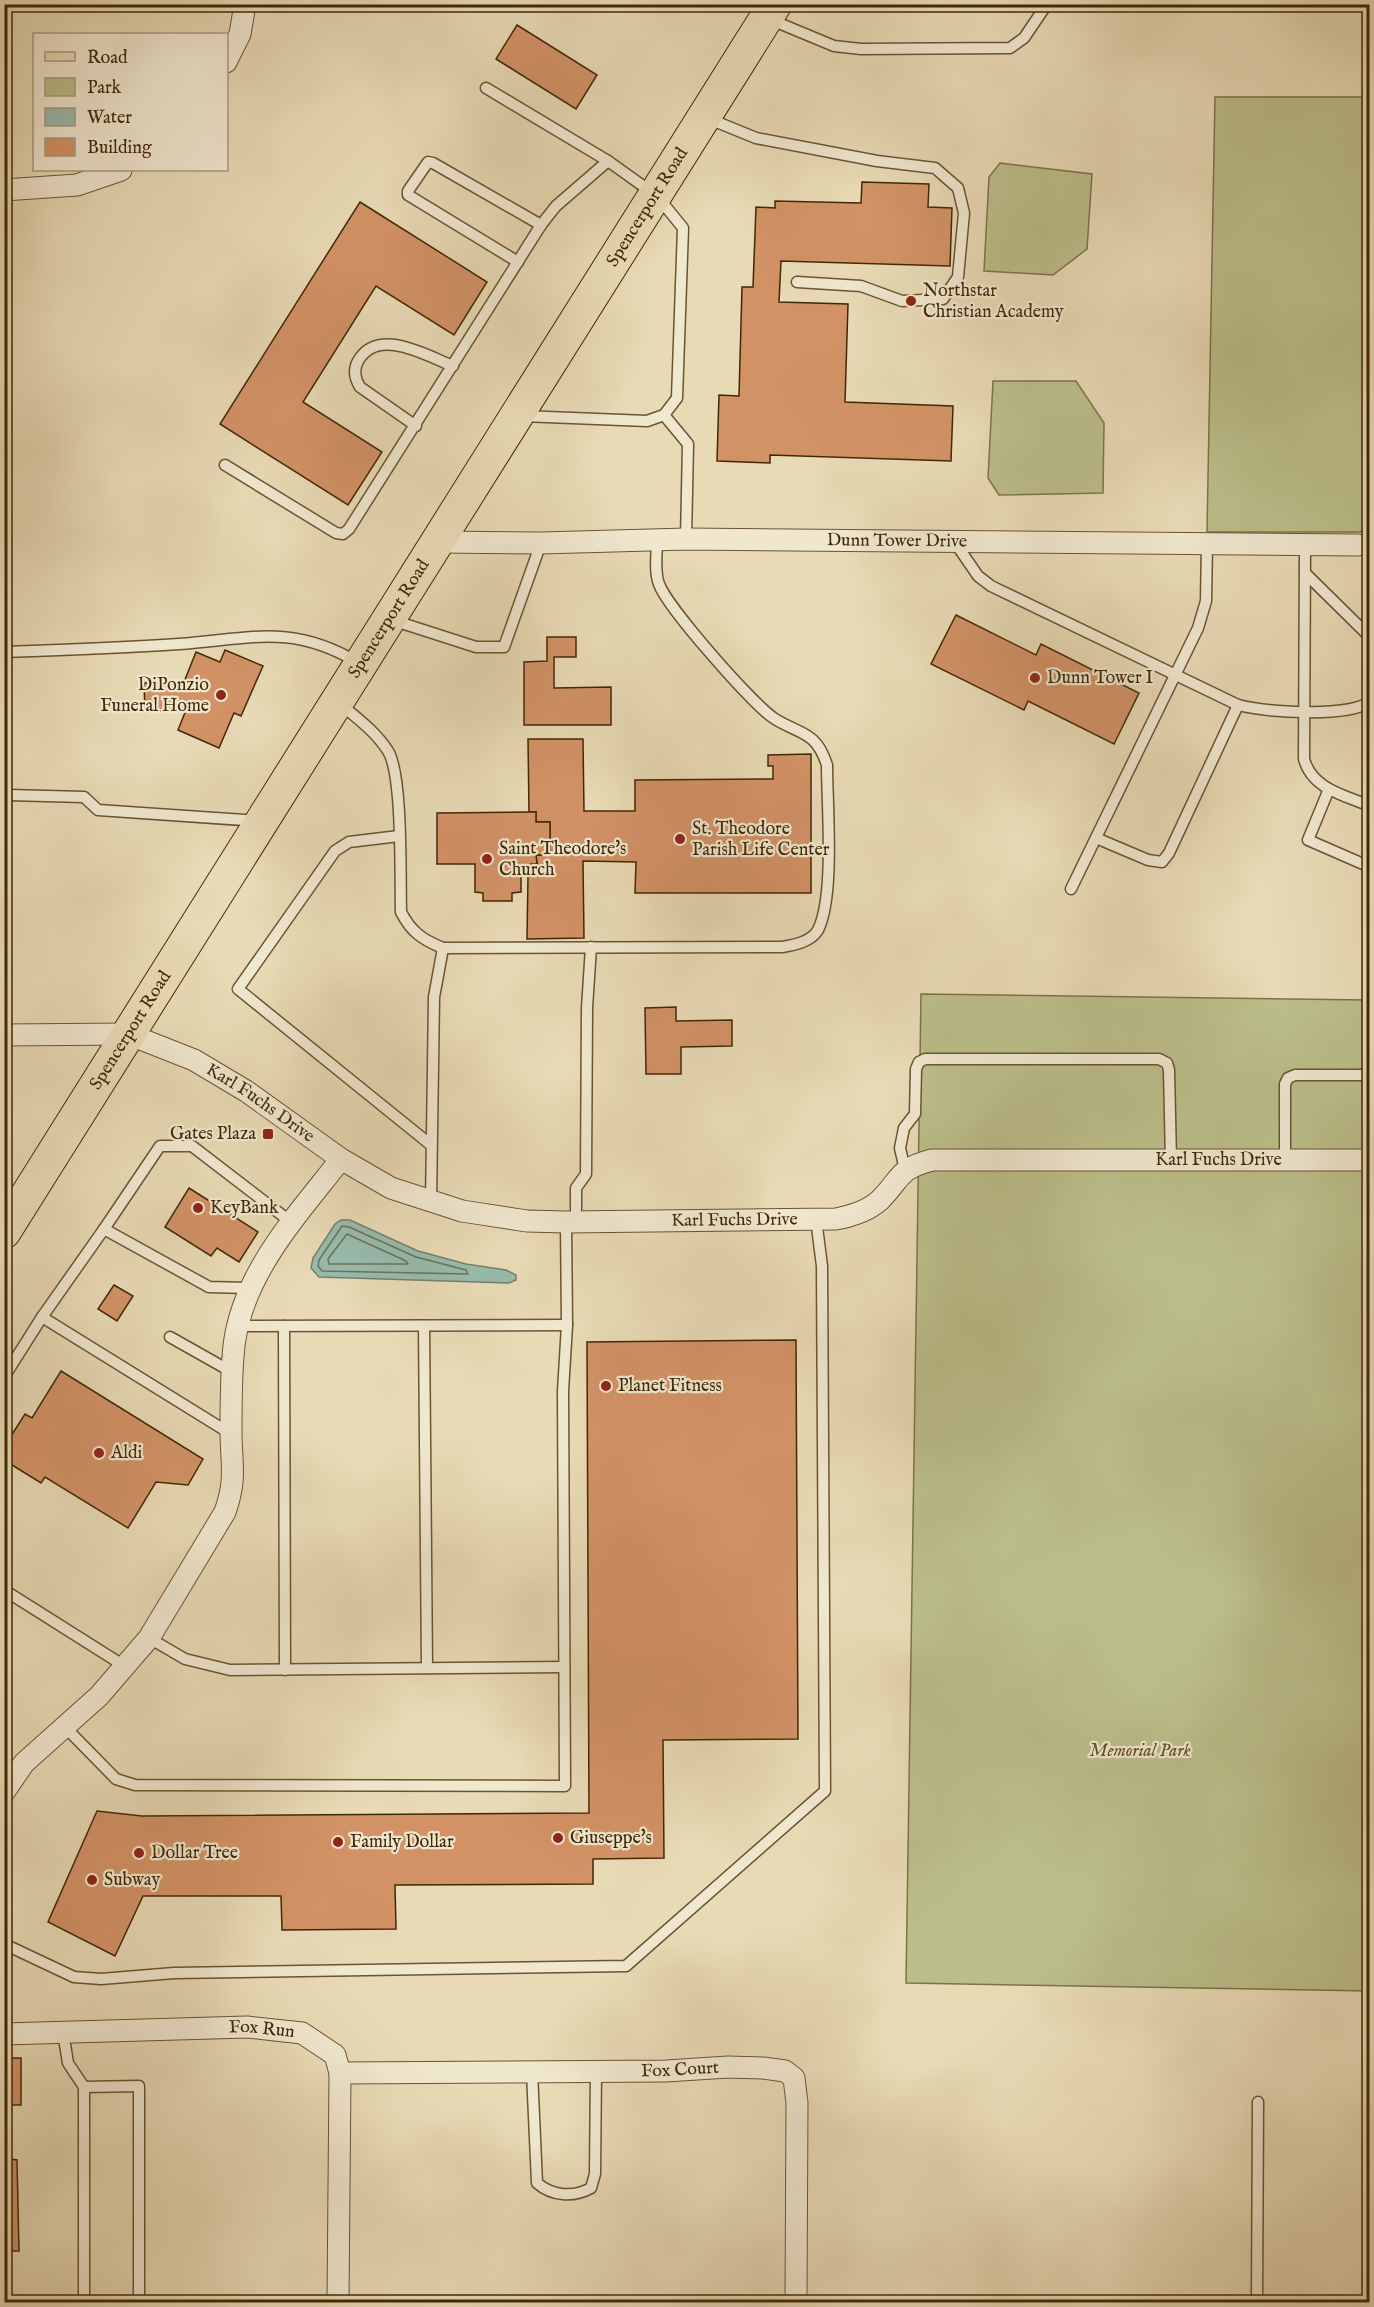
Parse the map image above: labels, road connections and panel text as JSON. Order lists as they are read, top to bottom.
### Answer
{
  "streets": {
    "main road": ["Spencerport Road"],
    "street": [
      "Dunn Tower Drive",
      "Karl Fuchs Drive",
      "Fox Run",
      "Fox Court"
    ]
  },
  "crossings": [
    ["Spencerport Road", "Dunn Tower Drive"],
    ["Spencerport Road", "Karl Fuchs Drive"],
    ["Fox Run", "Fox Court"]
  ],
  "parks": ["Memorial Park"],
  "places": {
    "other": [
      "Northstar Christian Academy",
      "Dunn Tower I",
      "DiPonzio Funeral Home",
      "St. Theodore Parish Life Center",
      "Saint Theodore's Church",
      "KeyBank",
      "Planet Fitness",
      "Aldi",
      "Giuseppe's",
      "Family Dollar",
      "Dollar Tree",
      "Subway"
    ],
    "transit": ["Gates Plaza"]
  },
  "legend": [
    "Road",
    "Park",
    "Water",
    "Building"
  ]
}
